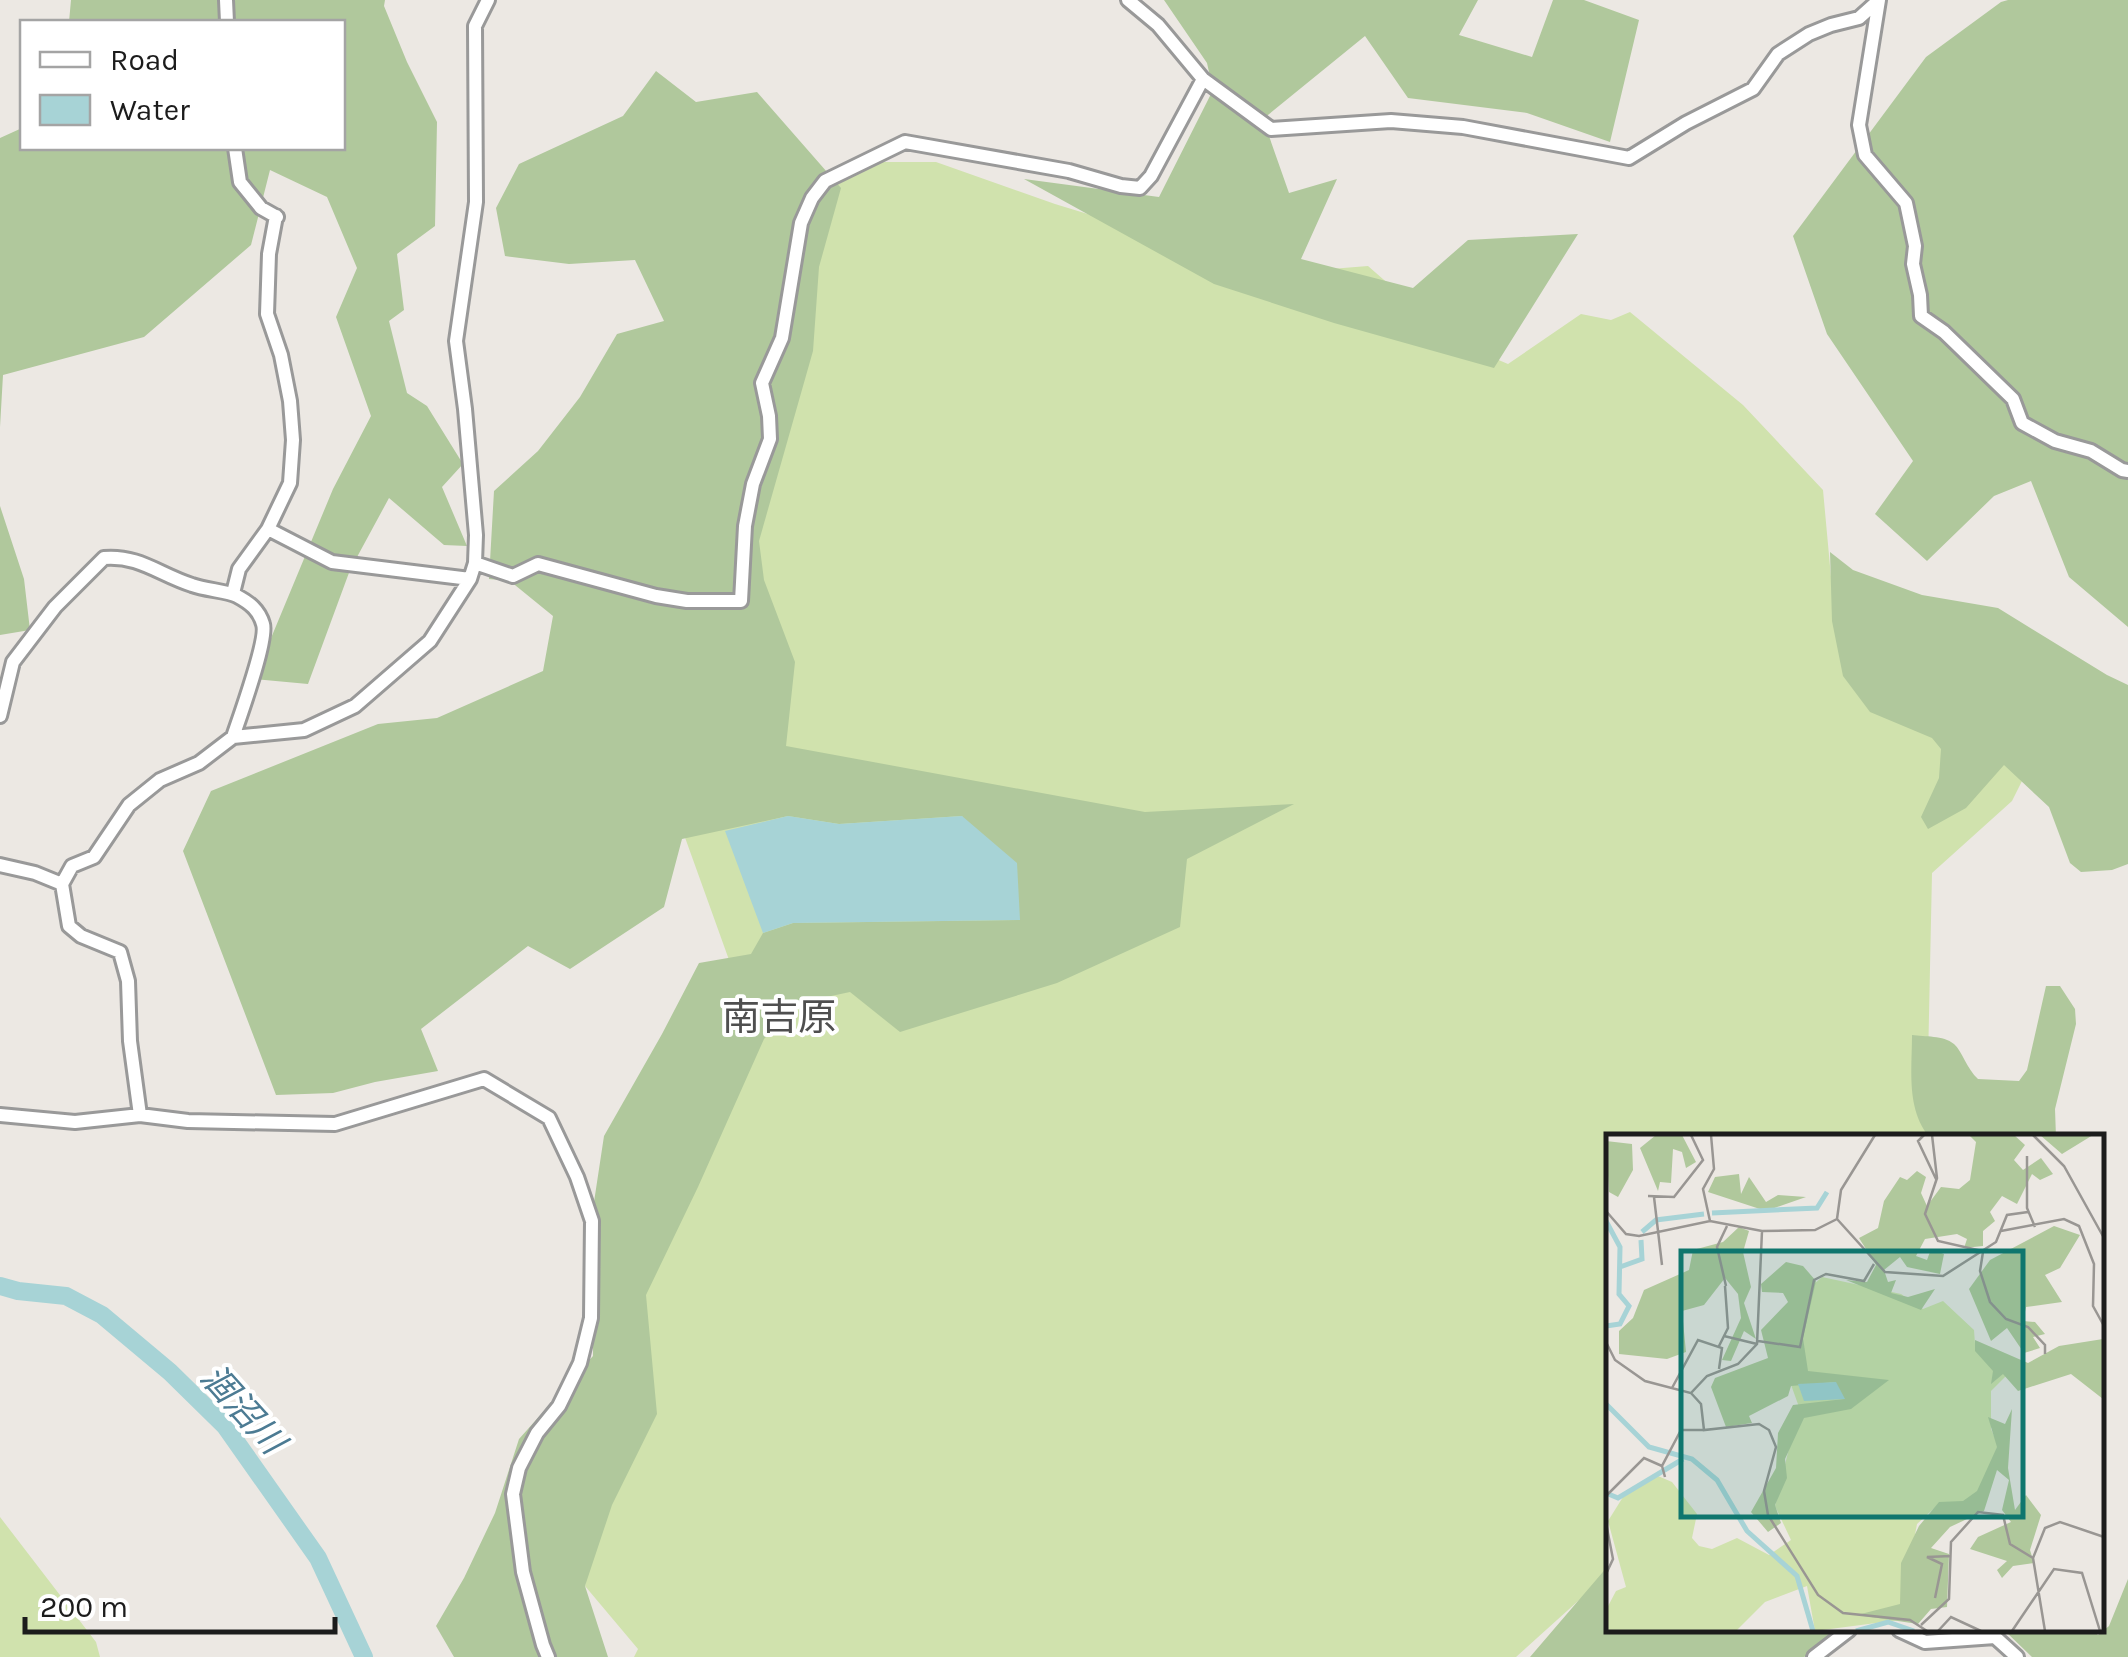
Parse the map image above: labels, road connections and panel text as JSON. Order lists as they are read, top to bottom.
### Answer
{
  "districts": ["南吉原"],
  "water": ["涸沼川"],
  "legend": ["Road", "Water"],
  "scale_bar": "200 m"
}
